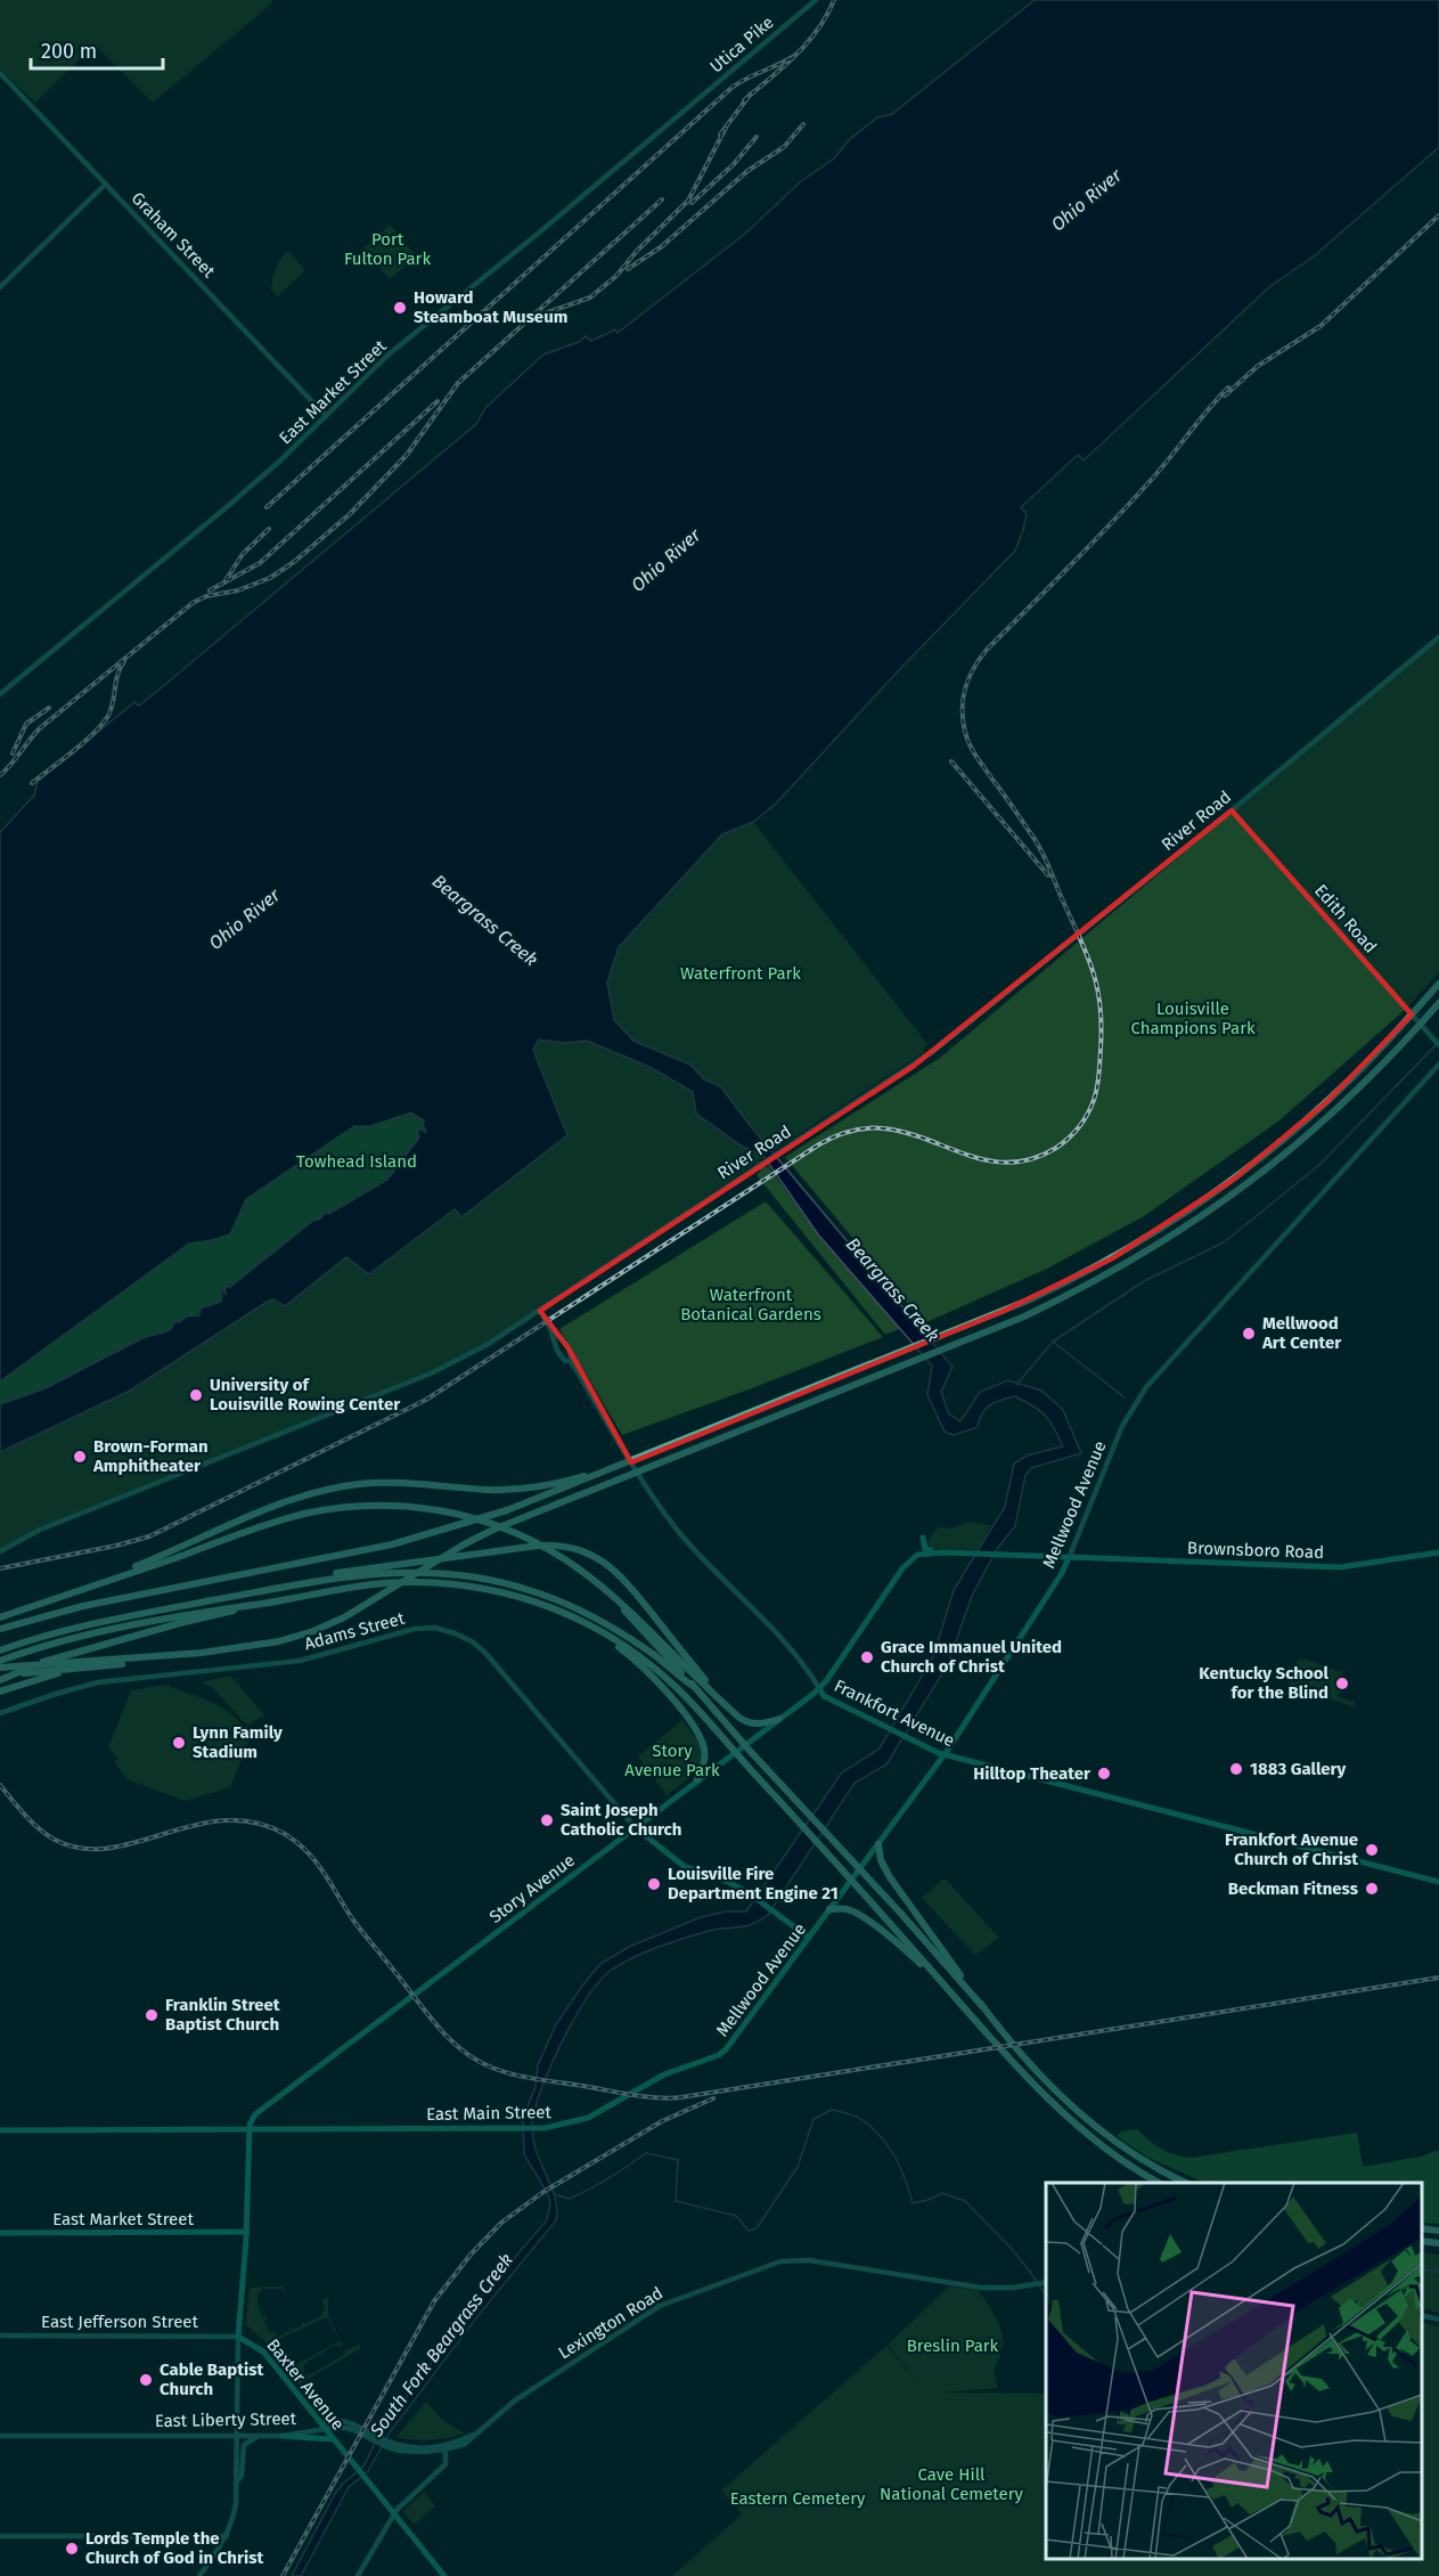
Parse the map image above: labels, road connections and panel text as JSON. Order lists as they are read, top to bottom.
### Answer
{
  "streets": {
    "main road": [
      "East Market Street",
      "Mellwood Avenue",
      "Brownsboro Road",
      "Frankfort Avenue",
      "Story Avenue",
      "East Main Street",
      "Baxter Avenue"
    ],
    "street": [
      "Utica Pike",
      "Graham Street",
      "River Road",
      "Edith Road",
      "Adams Street",
      "East Jefferson Street",
      "Lexington Road",
      "East Liberty Street"
    ]
  },
  "crossings": [
    ["Utica Pike", "East Market Street"],
    ["Graham Street", "East Market Street"],
    ["River Road", "Edith Road"],
    ["River Road", "Frankfort Avenue"],
    ["Mellwood Avenue", "Brownsboro Road"],
    ["Mellwood Avenue", "Frankfort Avenue"],
    ["Mellwood Avenue", "East Main Street"],
    ["Brownsboro Road", "Story Avenue"],
    ["Adams Street", "Story Avenue"],
    ["Frankfort Avenue", "Story Avenue"],
    ["Story Avenue", "East Main Street"],
    ["East Jefferson Street", "Baxter Avenue"],
    ["Lexington Road", "East Liberty Street"],
    ["Baxter Avenue", "East Liberty Street"]
  ],
  "water": ["Ohio River", "Beargrass Creek", "South Fork Beargrass Creek"],
  "parks": [
    "Port Fulton Park",
    "Waterfront Park",
    "Louisville Champions Park",
    "Towhead Island",
    "Waterfront Botanical Gardens",
    "Story Avenue Park",
    "Breslin Park",
    "Cave Hill National Cemetery",
    "Eastern Cemetery"
  ],
  "places": [
    "Howard Steamboat Museum",
    "Mellwood Art Center",
    "University of Louisville Rowing Center",
    "Brown-Forman Amphitheater",
    "Grace Immanuel United Church of Christ",
    "Kentucky School for the Blind",
    "Lynn Family Stadium",
    "1883 Gallery",
    "Hilltop Theater",
    "Saint Joseph Catholic Church",
    "Frankfort Avenue Church of Christ",
    "Louisville Fire Department Engine 21",
    "Beckman Fitness",
    "Franklin Street Baptist Church",
    "Cable Baptist Church",
    "Lords Temple the Church of God in Christ"
  ],
  "scale_bar": "200 m"
}
